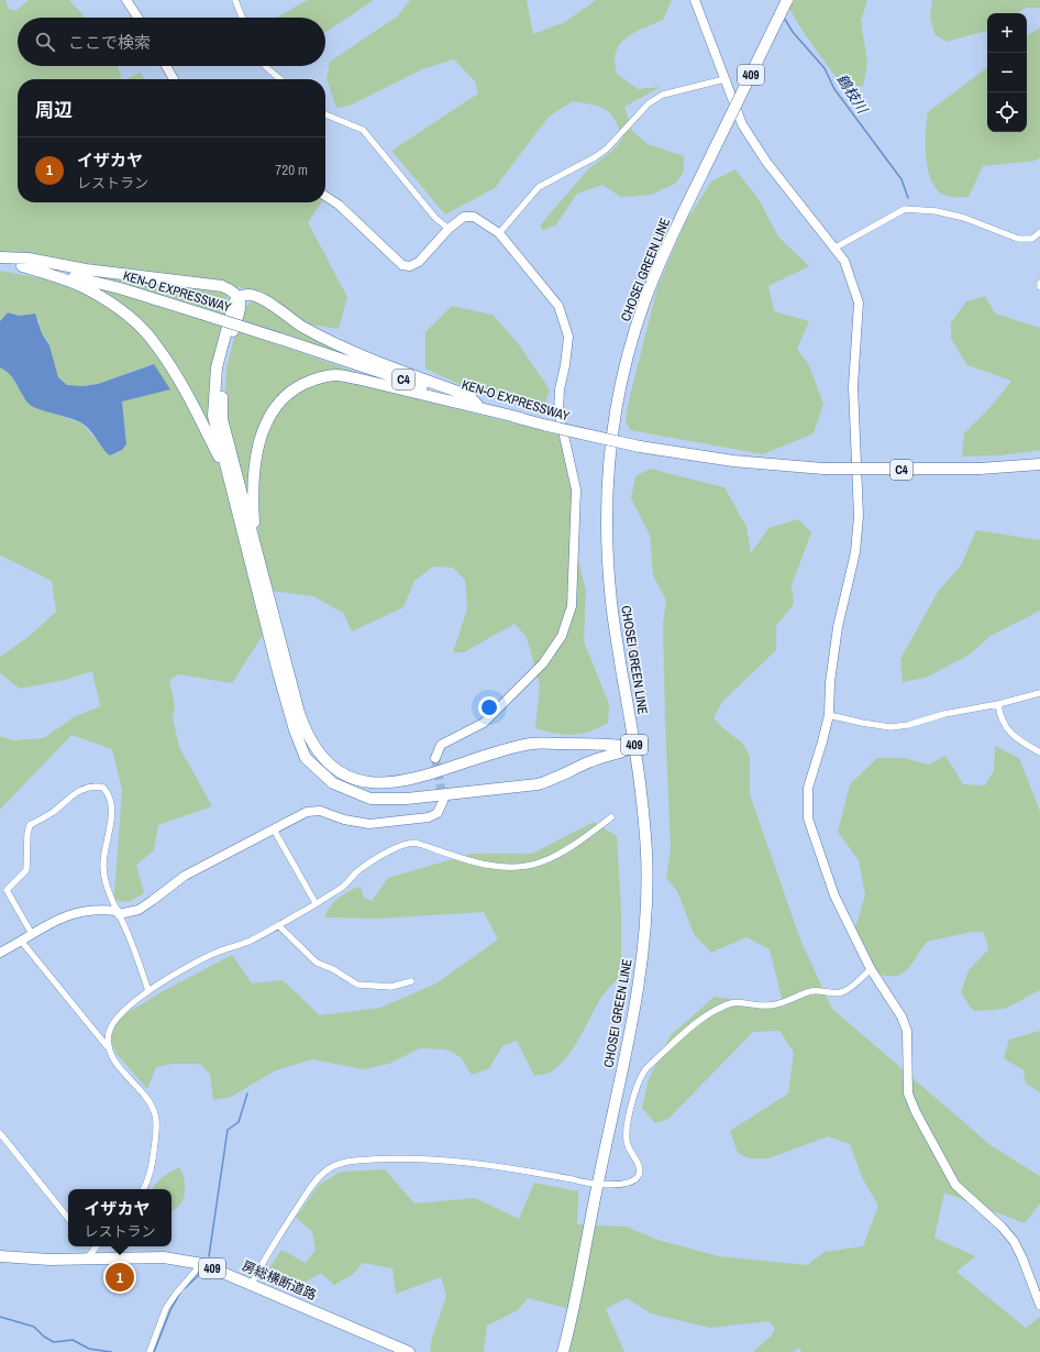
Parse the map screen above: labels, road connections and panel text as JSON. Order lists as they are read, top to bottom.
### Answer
{
  "streets": {
    "highway": [
      "409",
      "CHOSEI GREEN LINE",
      "KEN-O EXPRESSWAY",
      "C4",
      "房総横断道路"
    ]
  },
  "water": ["鶴枝川"],
  "page": {
    "map_buttons": ["+", "−"],
    "search": "ここで検索",
    "heading": "周辺",
    "list": [
      {
        "mark": "1",
        "name": "イザカヤ",
        "note": "レストラン",
        "value": "720 m"
      }
    ],
    "popup": ["イザカヤ", "レストラン"],
    "pins": "1"
  }
}
